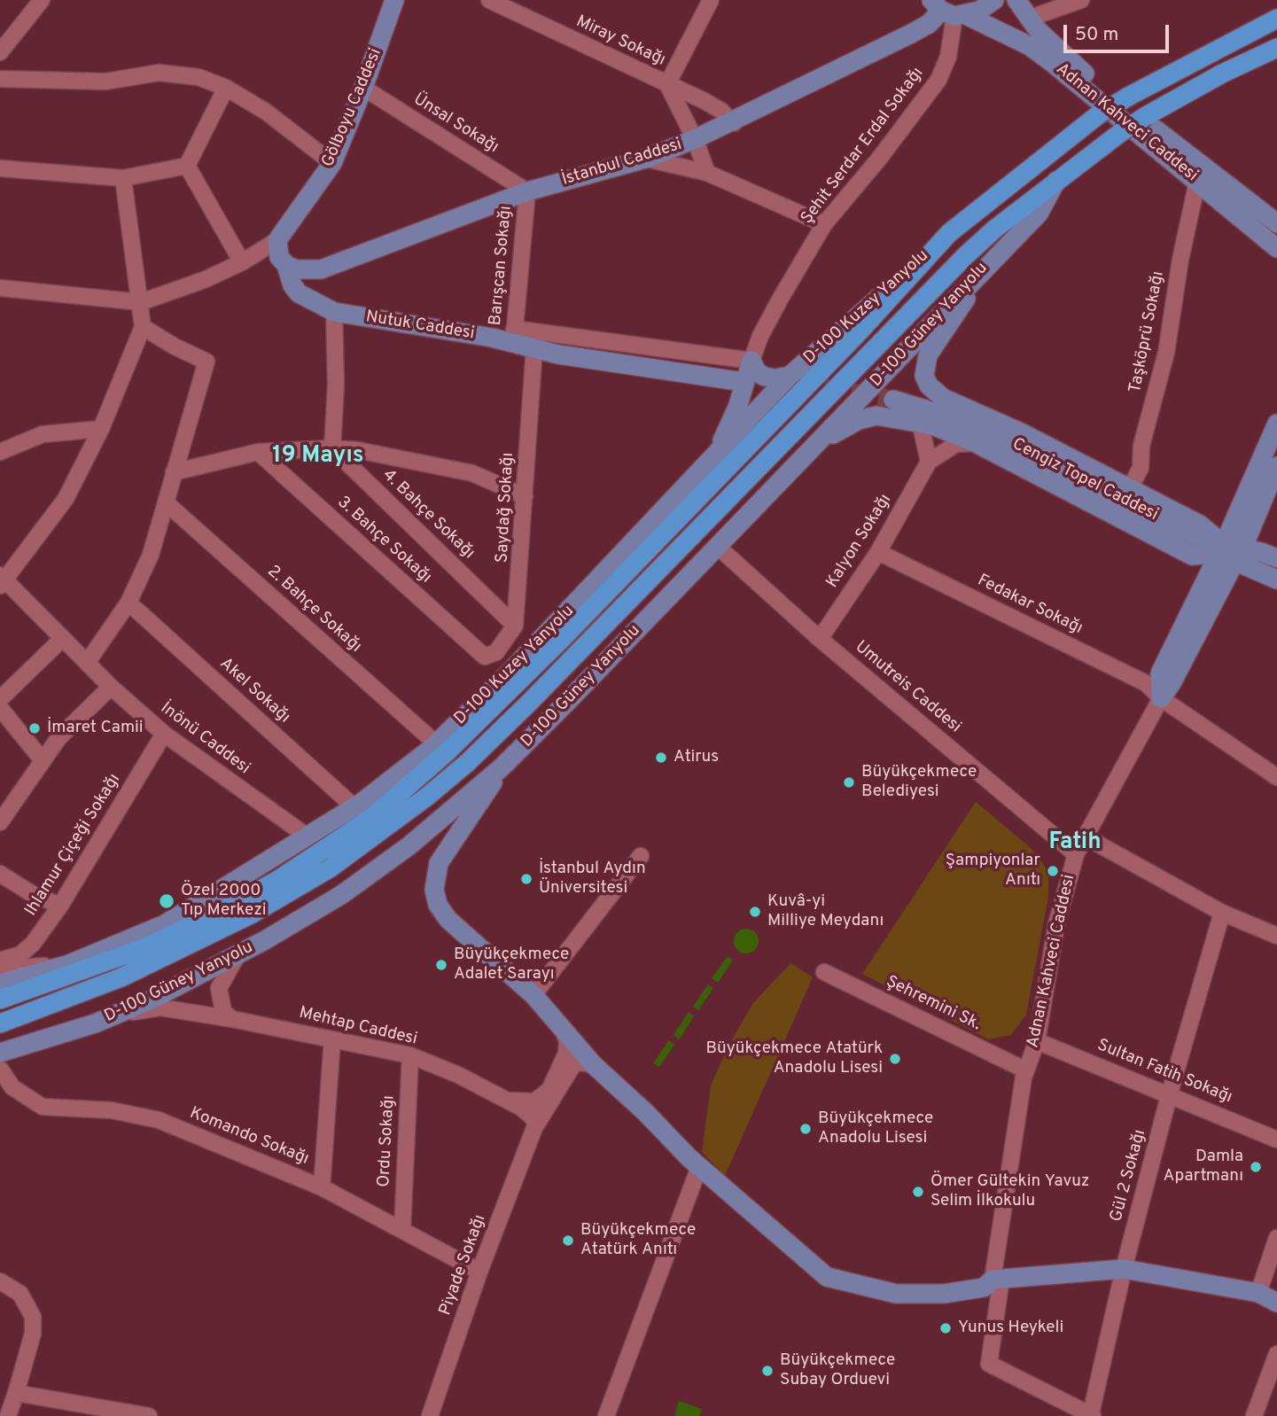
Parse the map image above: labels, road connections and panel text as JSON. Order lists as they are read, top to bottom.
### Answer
{
  "streets": {
    "main road": [
      "Gölboyu Caddesi",
      "Adnan Kahveci Caddesi",
      "İstanbul Caddesi",
      "D-100 Kuzey Yanyolu",
      "D-100 Güney Yanyolu",
      "Nutuk Caddesi",
      "Cengiz Topel Caddesi"
    ],
    "street": [
      "Miray Sokağı",
      "Ünsal Sokağı",
      "Şehit Serdar Erdal Sokağı",
      "Barışcan Sokağı",
      "Taşköprü Sokağı",
      "Saydağ Sokağı",
      "4. Bahçe Sokağı",
      "3. Bahçe Sokağı",
      "Kalyon Sokağı",
      "Fedakar Sokağı",
      "2. Bahçe Sokağı",
      "Umutreis Caddesi",
      "Akel Sokağı",
      "İnönü Caddesi",
      "Ihlamur Çiçeği Sokağı",
      "Şehremini Sk.",
      "Mehtap Caddesi",
      "Sultan Fatih Sokağı",
      "Komando Sokağı",
      "Ordu Sokağı",
      "Gül 2 Sokağı",
      "Piyade Sokağı"
    ]
  },
  "crossings": [
    ["Miray Sokağı", "İstanbul Caddesi"],
    ["Gölboyu Caddesi", "Ünsal Sokağı"],
    ["Adnan Kahveci Caddesi", "Şehit Serdar Erdal Sokağı"],
    ["Adnan Kahveci Caddesi", "İstanbul Caddesi"],
    ["Adnan Kahveci Caddesi", "Taşköprü Sokağı"],
    ["Adnan Kahveci Caddesi", "Cengiz Topel Caddesi"],
    ["Adnan Kahveci Caddesi", "Fedakar Sokağı"],
    ["Adnan Kahveci Caddesi", "Umutreis Caddesi"],
    ["Adnan Kahveci Caddesi", "Şehremini Sk."],
    ["Adnan Kahveci Caddesi", "Sultan Fatih Sokağı"],
    ["Adnan Kahveci Caddesi", "Gül 2 Sokağı"],
    ["Ünsal Sokağı", "İstanbul Caddesi"],
    ["Ünsal Sokağı", "Barışcan Sokağı"],
    ["Şehit Serdar Erdal Sokağı", "İstanbul Caddesi"],
    ["İstanbul Caddesi", "Barışcan Sokağı"],
    ["İstanbul Caddesi", "Nutuk Caddesi"],
    ["Barışcan Sokağı", "Nutuk Caddesi"],
    ["D-100 Kuzey Yanyolu", "2. Bahçe Sokağı"],
    ["D-100 Kuzey Yanyolu", "Akel Sokağı"],
    ["D-100 Kuzey Yanyolu", "İnönü Caddesi"],
    ["D-100 Güney Yanyolu", "Umutreis Caddesi"],
    ["D-100 Güney Yanyolu", "Mehtap Caddesi"],
    ["D-100 Güney Yanyolu", "Komando Sokağı"],
    ["Nutuk Caddesi", "Saydağ Sokağı"],
    ["Saydağ Sokağı", "4. Bahçe Sokağı"],
    ["Saydağ Sokağı", "3. Bahçe Sokağı"],
    ["4. Bahçe Sokağı", "3. Bahçe Sokağı"],
    ["Kalyon Sokağı", "Fedakar Sokağı"],
    ["Kalyon Sokağı", "Umutreis Caddesi"],
    ["İnönü Caddesi", "Ihlamur Çiçeği Sokağı"],
    ["Mehtap Caddesi", "Ordu Sokağı"],
    ["Mehtap Caddesi", "Piyade Sokağı"],
    ["Sultan Fatih Sokağı", "Gül 2 Sokağı"],
    ["Komando Sokağı", "Ordu Sokağı"],
    ["Komando Sokağı", "Piyade Sokağı"]
  ],
  "districts": ["19 Mayıs", "Fatih"],
  "places": [
    "İmaret Camii",
    "Atirus",
    "Büyükçekmece Belediyesi",
    "Şampiyonlar Anıtı",
    "İstanbul Aydın Üniversitesi",
    "Özel 2000 Tıp Merkezi",
    "Kuvâ-yi Milliye Meydanı",
    "Büyükçekmece Adalet Sarayı",
    "Büyükçekmece Atatürk Anadolu Lisesi",
    "Büyükçekmece Anadolu Lisesi",
    "Damla Apartmanı",
    "Ömer Gültekin Yavuz Selim İlkokulu",
    "Büyükçekmece Atatürk Anıtı",
    "Yunus Heykeli",
    "Büyükçekmece Subay Orduevi"
  ],
  "scale_bar": "50 m"
}
